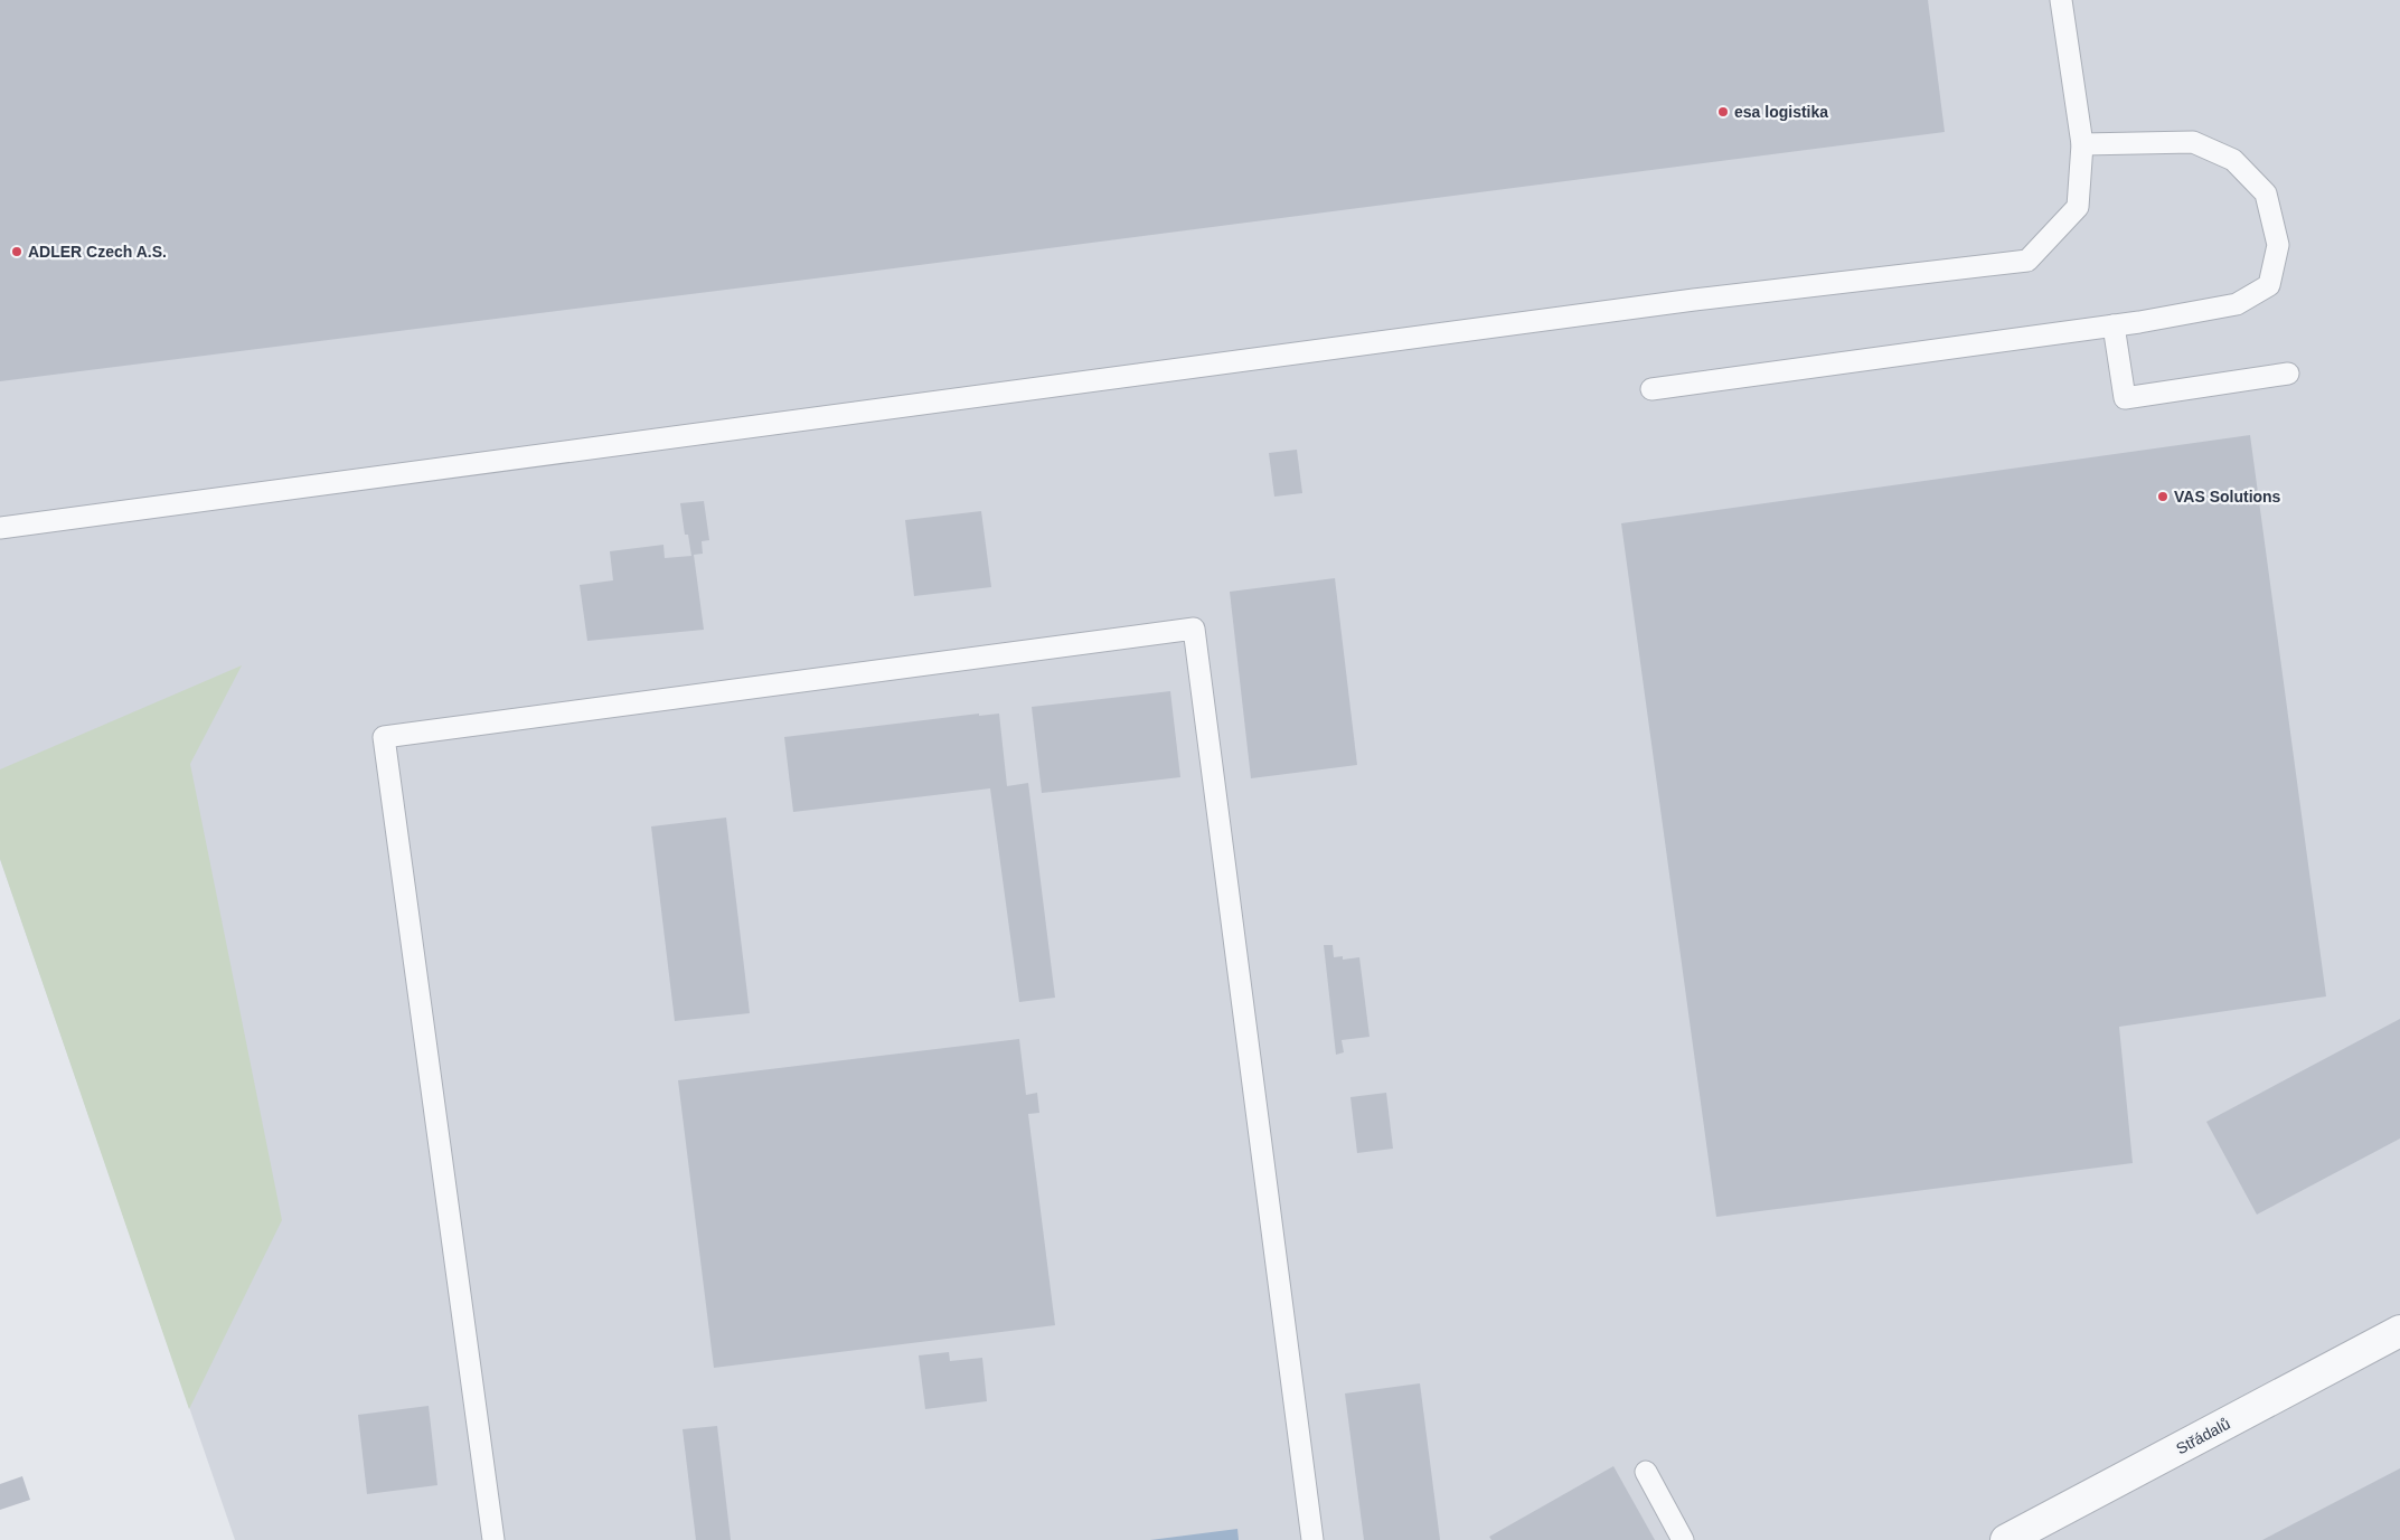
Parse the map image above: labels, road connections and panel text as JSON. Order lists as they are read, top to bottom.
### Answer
{
  "streets": {
    "street": ["Střádalů"]
  },
  "places": ["esa logistika", "ADLER Czech A.S.", "VAS Solutions"]
}
